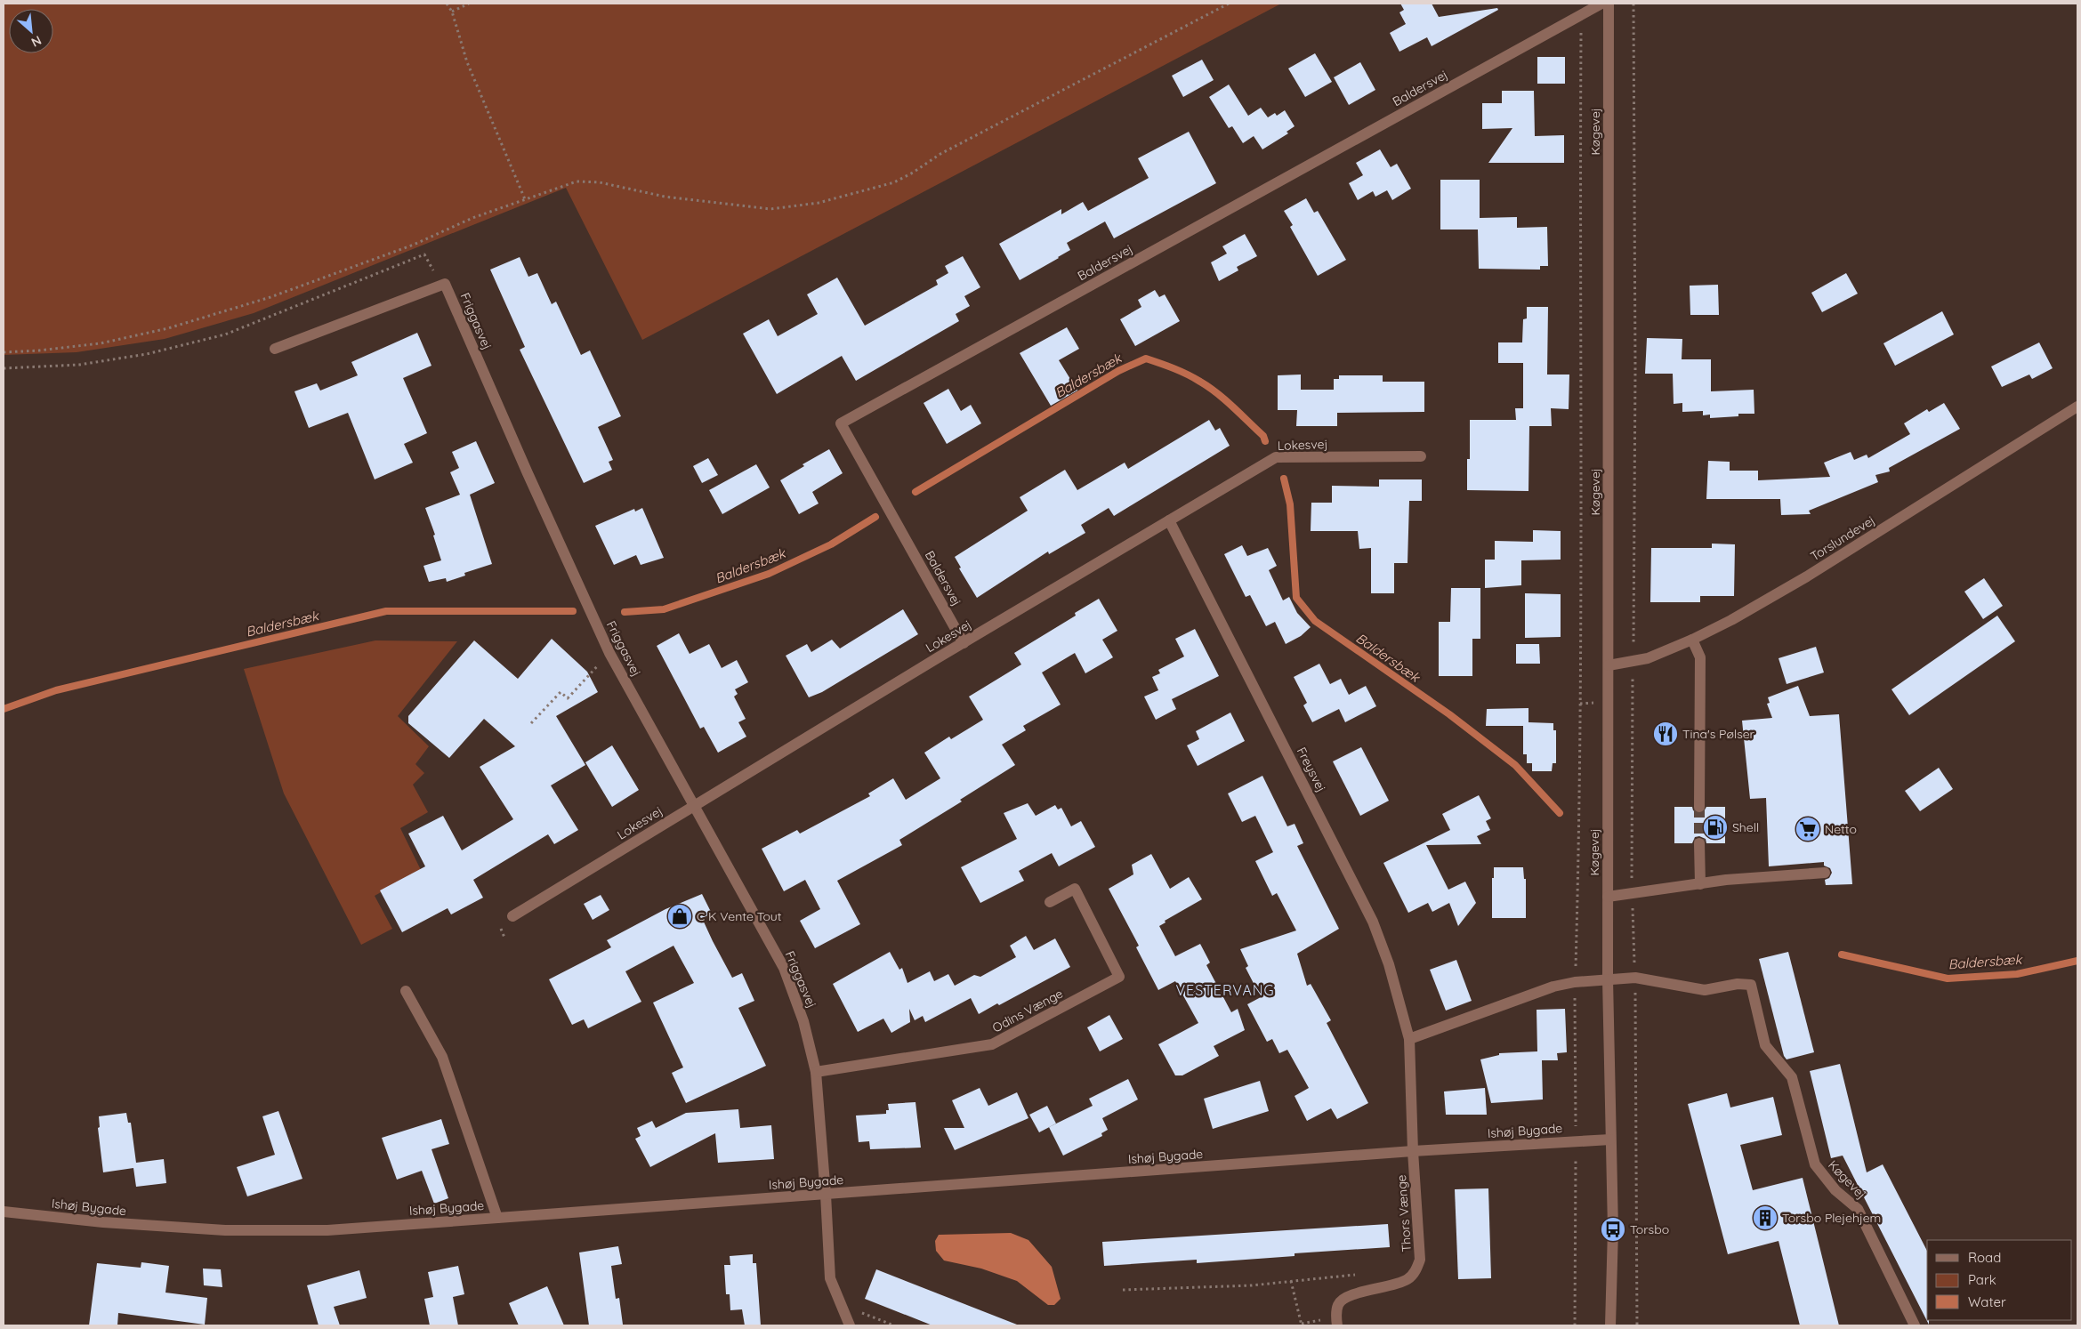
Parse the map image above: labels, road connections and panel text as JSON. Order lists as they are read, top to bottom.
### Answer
{
  "streets": {
    "street": [
      "Baldersvej",
      "Køgevej",
      "Friggasvej",
      "Lokesvej",
      "Torslundevej",
      "Freysvej",
      "Odins Vænge",
      "Ishøj Bygade",
      "Thors Vænge"
    ]
  },
  "crossings": [
    ["Baldersvej", "Lokesvej"],
    ["Køgevej", "Torslundevej"],
    ["Køgevej", "Ishøj Bygade"],
    ["Friggasvej", "Lokesvej"],
    ["Friggasvej", "Odins Vænge"],
    ["Friggasvej", "Ishøj Bygade"],
    ["Lokesvej", "Freysvej"],
    ["Freysvej", "Ishøj Bygade"],
    ["Freysvej", "Thors Vænge"],
    ["Ishøj Bygade", "Thors Vænge"]
  ],
  "districts": ["VESTERVANG"],
  "water": ["Baldersbæk"],
  "places": {
    "restaurant": ["Tina's Pølser"],
    "fuel station": ["Shell"],
    "supermarket": ["Netto"],
    "shop": ["C K Vente Tout"],
    "building": ["Torsbo Plejehjem"],
    "bus stop": ["Torsbo"]
  },
  "legend": ["Road", "Park", "Water"],
  "north": "bottom right"
}
